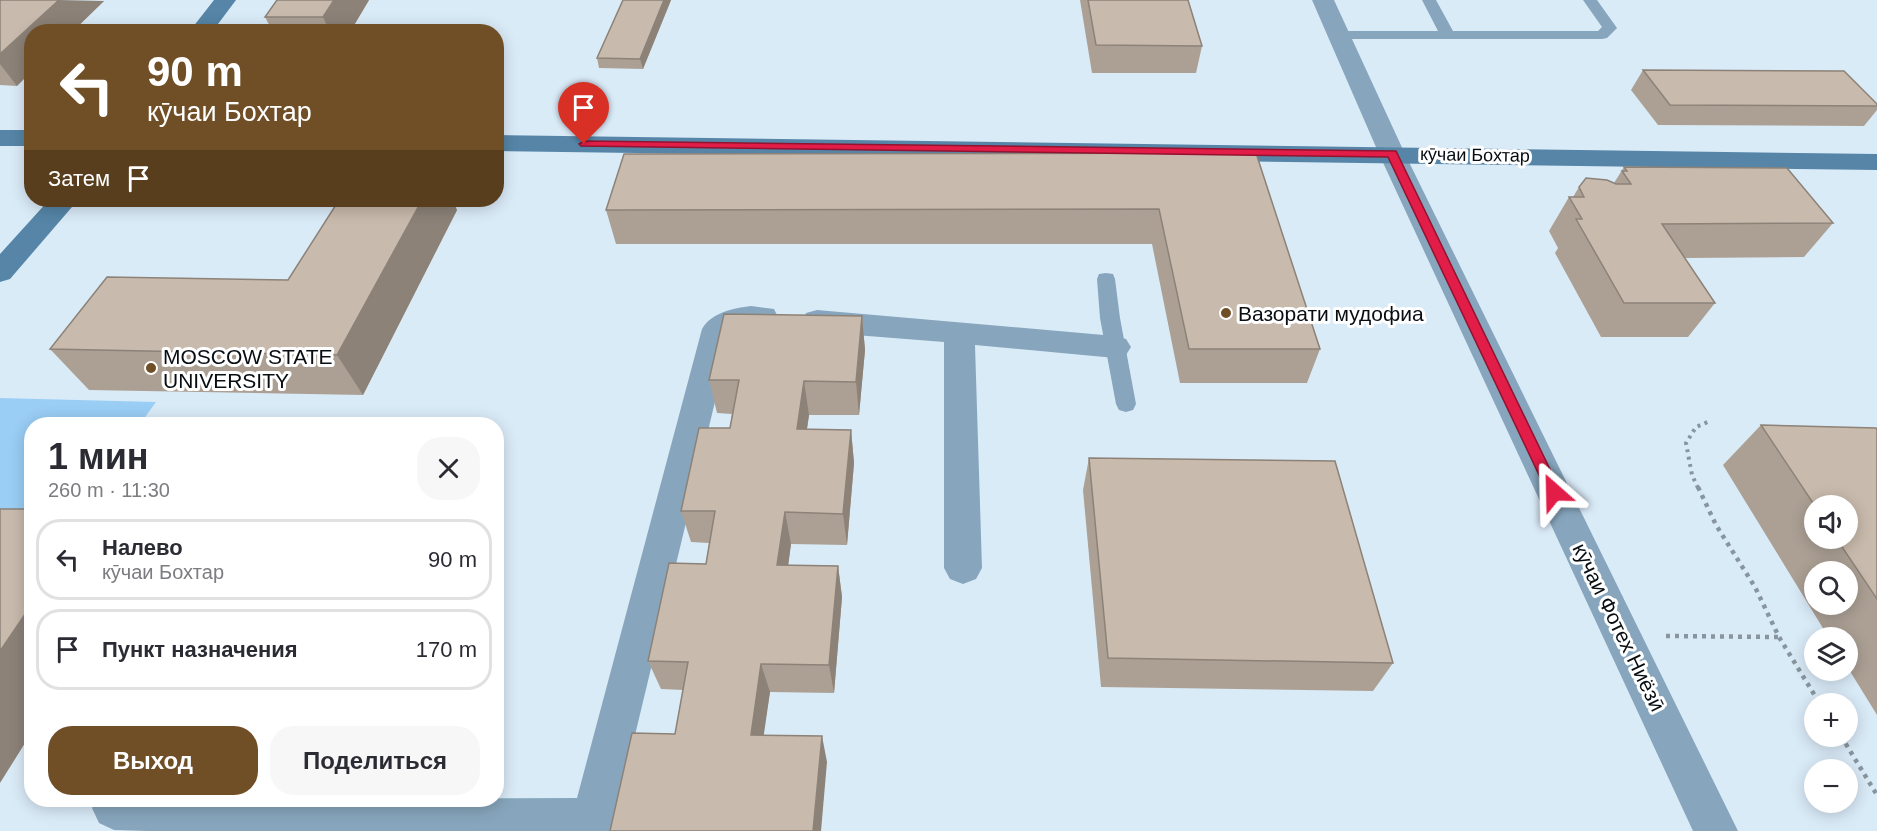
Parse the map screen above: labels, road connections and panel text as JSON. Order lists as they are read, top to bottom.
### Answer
{
  "streets": {
    "street": ["кӯчаи Бохтар", "кӯчаи Фотех Ниёзӣ"]
  },
  "crossings": [
    ["кӯчаи Бохтар", "кӯчаи Фотех Ниёзӣ"]
  ],
  "places": ["Вазорати мудофиа", "MOSCOW STATE UNIVERSITY"],
  "page": {
    "turn": ["90 m", "кӯчаи Бохтар"],
    "then": "Затем",
    "heading": ["1 мин", "260 m · 11:30"],
    "map_buttons": ["+", "−"],
    "list": [
      {
        "name": "Налево",
        "note": "кӯчаи Бохтар",
        "value": "90 m"
      },
      {
        "name": "Пункт назначения",
        "value": "170 m"
      }
    ],
    "buttons": ["Выход", "Поделиться"]
  }
}
